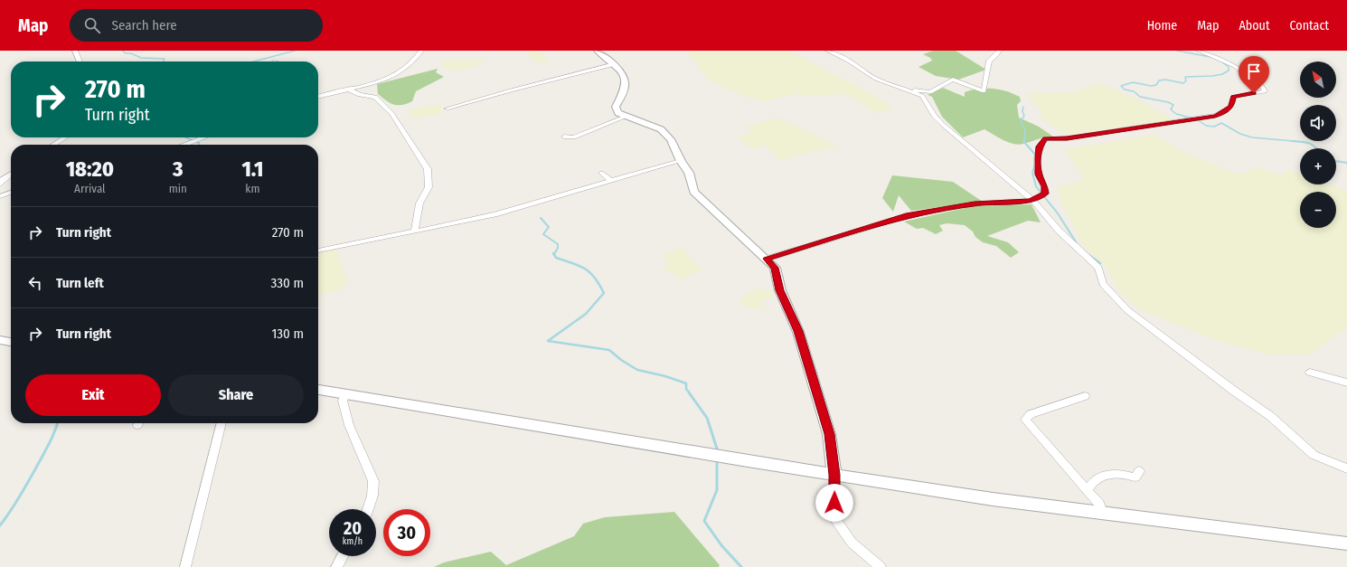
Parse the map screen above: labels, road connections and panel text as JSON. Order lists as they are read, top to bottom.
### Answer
{
  "north": "top left",
  "page": {
    "header": "Map",
    "search": "Search here",
    "nav": [
      "Home",
      "Map",
      "About",
      "Contact"
    ],
    "map_buttons": ["+", "−"],
    "turn": ["270 m", "Turn right"],
    "eta": [
      "18:20",
      "Arrival",
      "3",
      "min",
      "1.1",
      "km"
    ],
    "list": [
      {
        "name": "Turn right",
        "value": "270 m"
      },
      {
        "name": "Turn left",
        "value": "330 m"
      },
      {
        "name": "Turn right",
        "value": "130 m"
      }
    ],
    "buttons": ["Exit", "Share"],
    "speed": "20 km/h",
    "limit": "30"
  }
}
